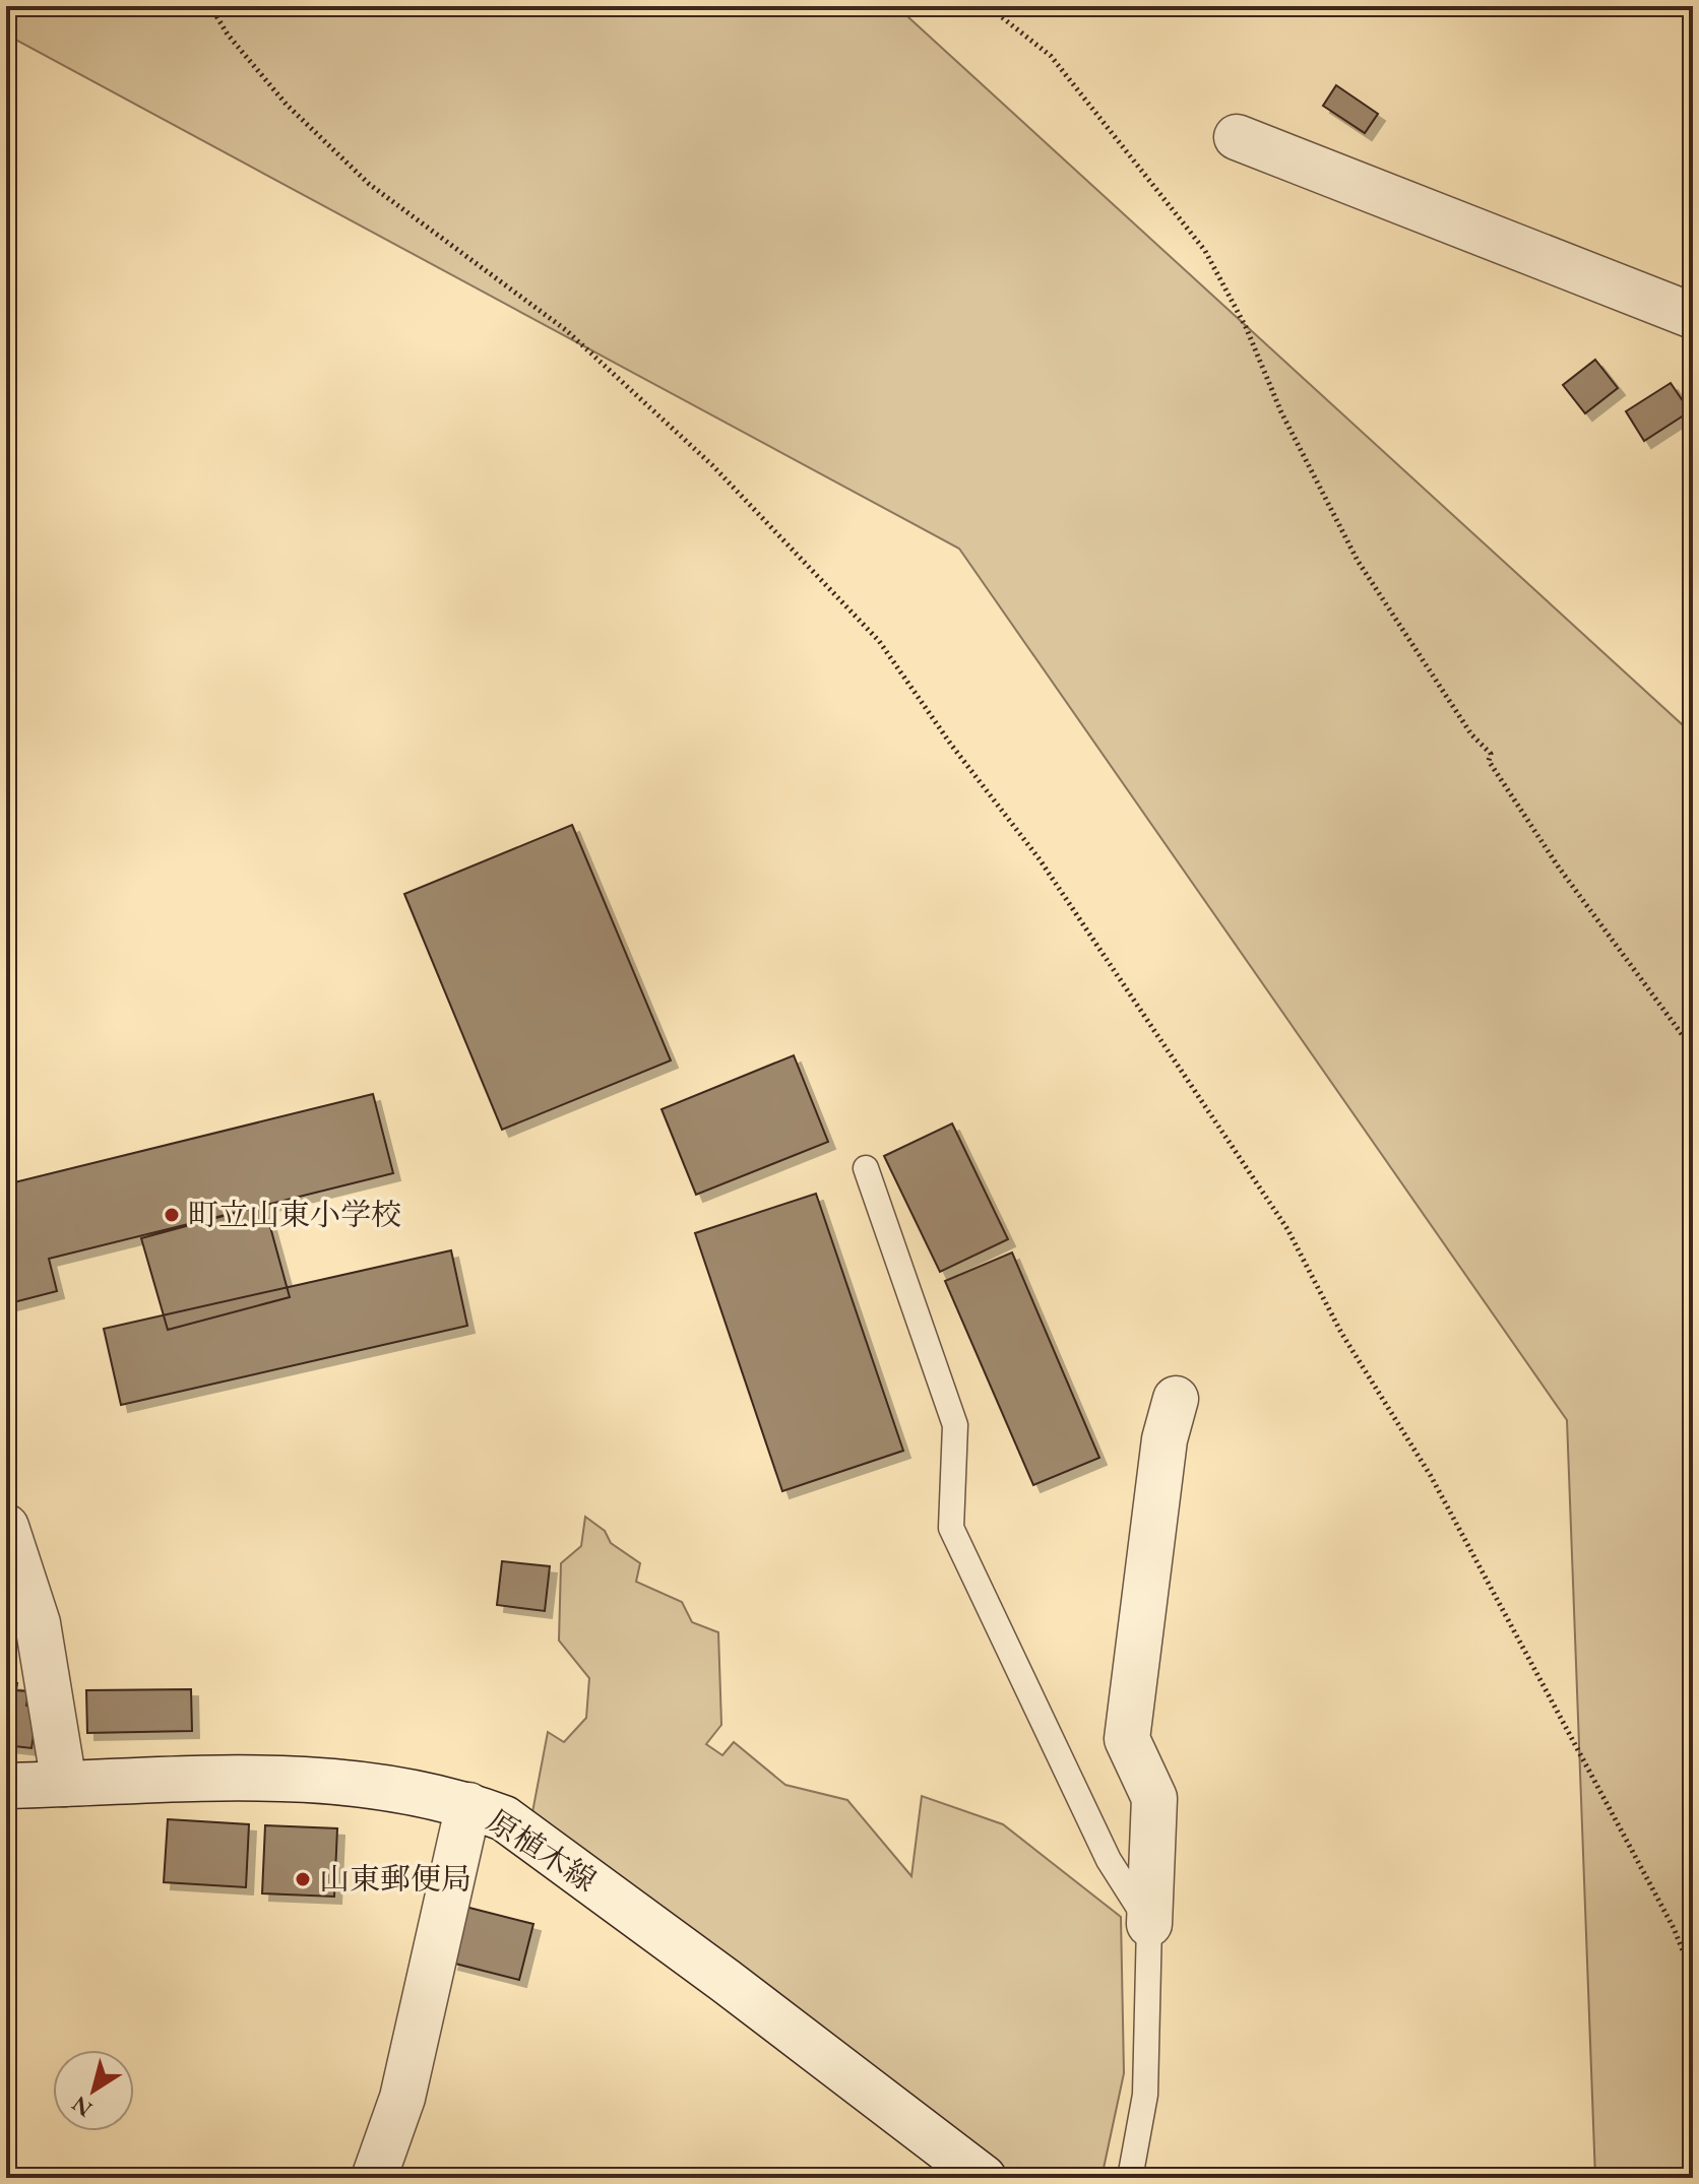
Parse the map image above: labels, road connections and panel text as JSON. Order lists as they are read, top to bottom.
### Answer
{
  "streets": {
    "street": ["原植木線"]
  },
  "places": ["町立山東小学校", "山東郵便局"],
  "north": "bottom left"
}
